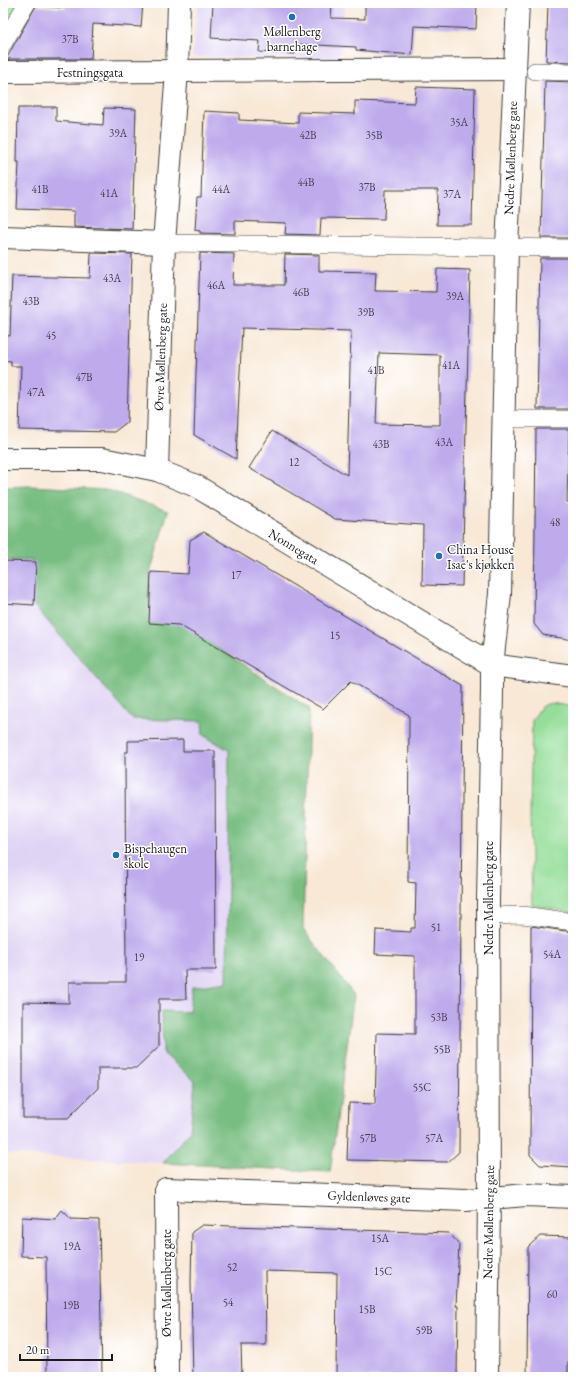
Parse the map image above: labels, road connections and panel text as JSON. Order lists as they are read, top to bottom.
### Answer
{
  "streets": {
    "street": [
      "Festningsgata",
      "Nedre Møllenberg gate",
      "Øvre Møllenberg gate",
      "Nonnegata",
      "Gyldenløves gate"
    ]
  },
  "crossings": [
    ["Festningsgata", "Øvre Møllenberg gate"],
    ["Nedre Møllenberg gate", "Nonnegata"],
    ["Nedre Møllenberg gate", "Gyldenløves gate"],
    ["Øvre Møllenberg gate", "Nonnegata"],
    ["Øvre Møllenberg gate", "Gyldenløves gate"]
  ],
  "places": ["Møllenberg barnehage", "China House Isae's kjøkken", "Bispehaugen skole"],
  "house_numbers": [
    "37B",
    "35A",
    "39A",
    "42B",
    "35B",
    "44B",
    "37B",
    "41B",
    "44A",
    "41A",
    "37A",
    "43A",
    "46A",
    "46B",
    "39A",
    "43B",
    "39B",
    "45",
    "41A",
    "41B",
    "47B",
    "47A",
    "43A",
    "43B",
    "12",
    "48",
    "17",
    "15",
    "51",
    "54A",
    "19",
    "53B",
    "55B",
    "55C",
    "57B",
    "57A",
    "15A",
    "19A",
    "52",
    "15C",
    "60",
    "54",
    "19B",
    "15B",
    "59B"
  ],
  "scale_bar": "20 m"
}
